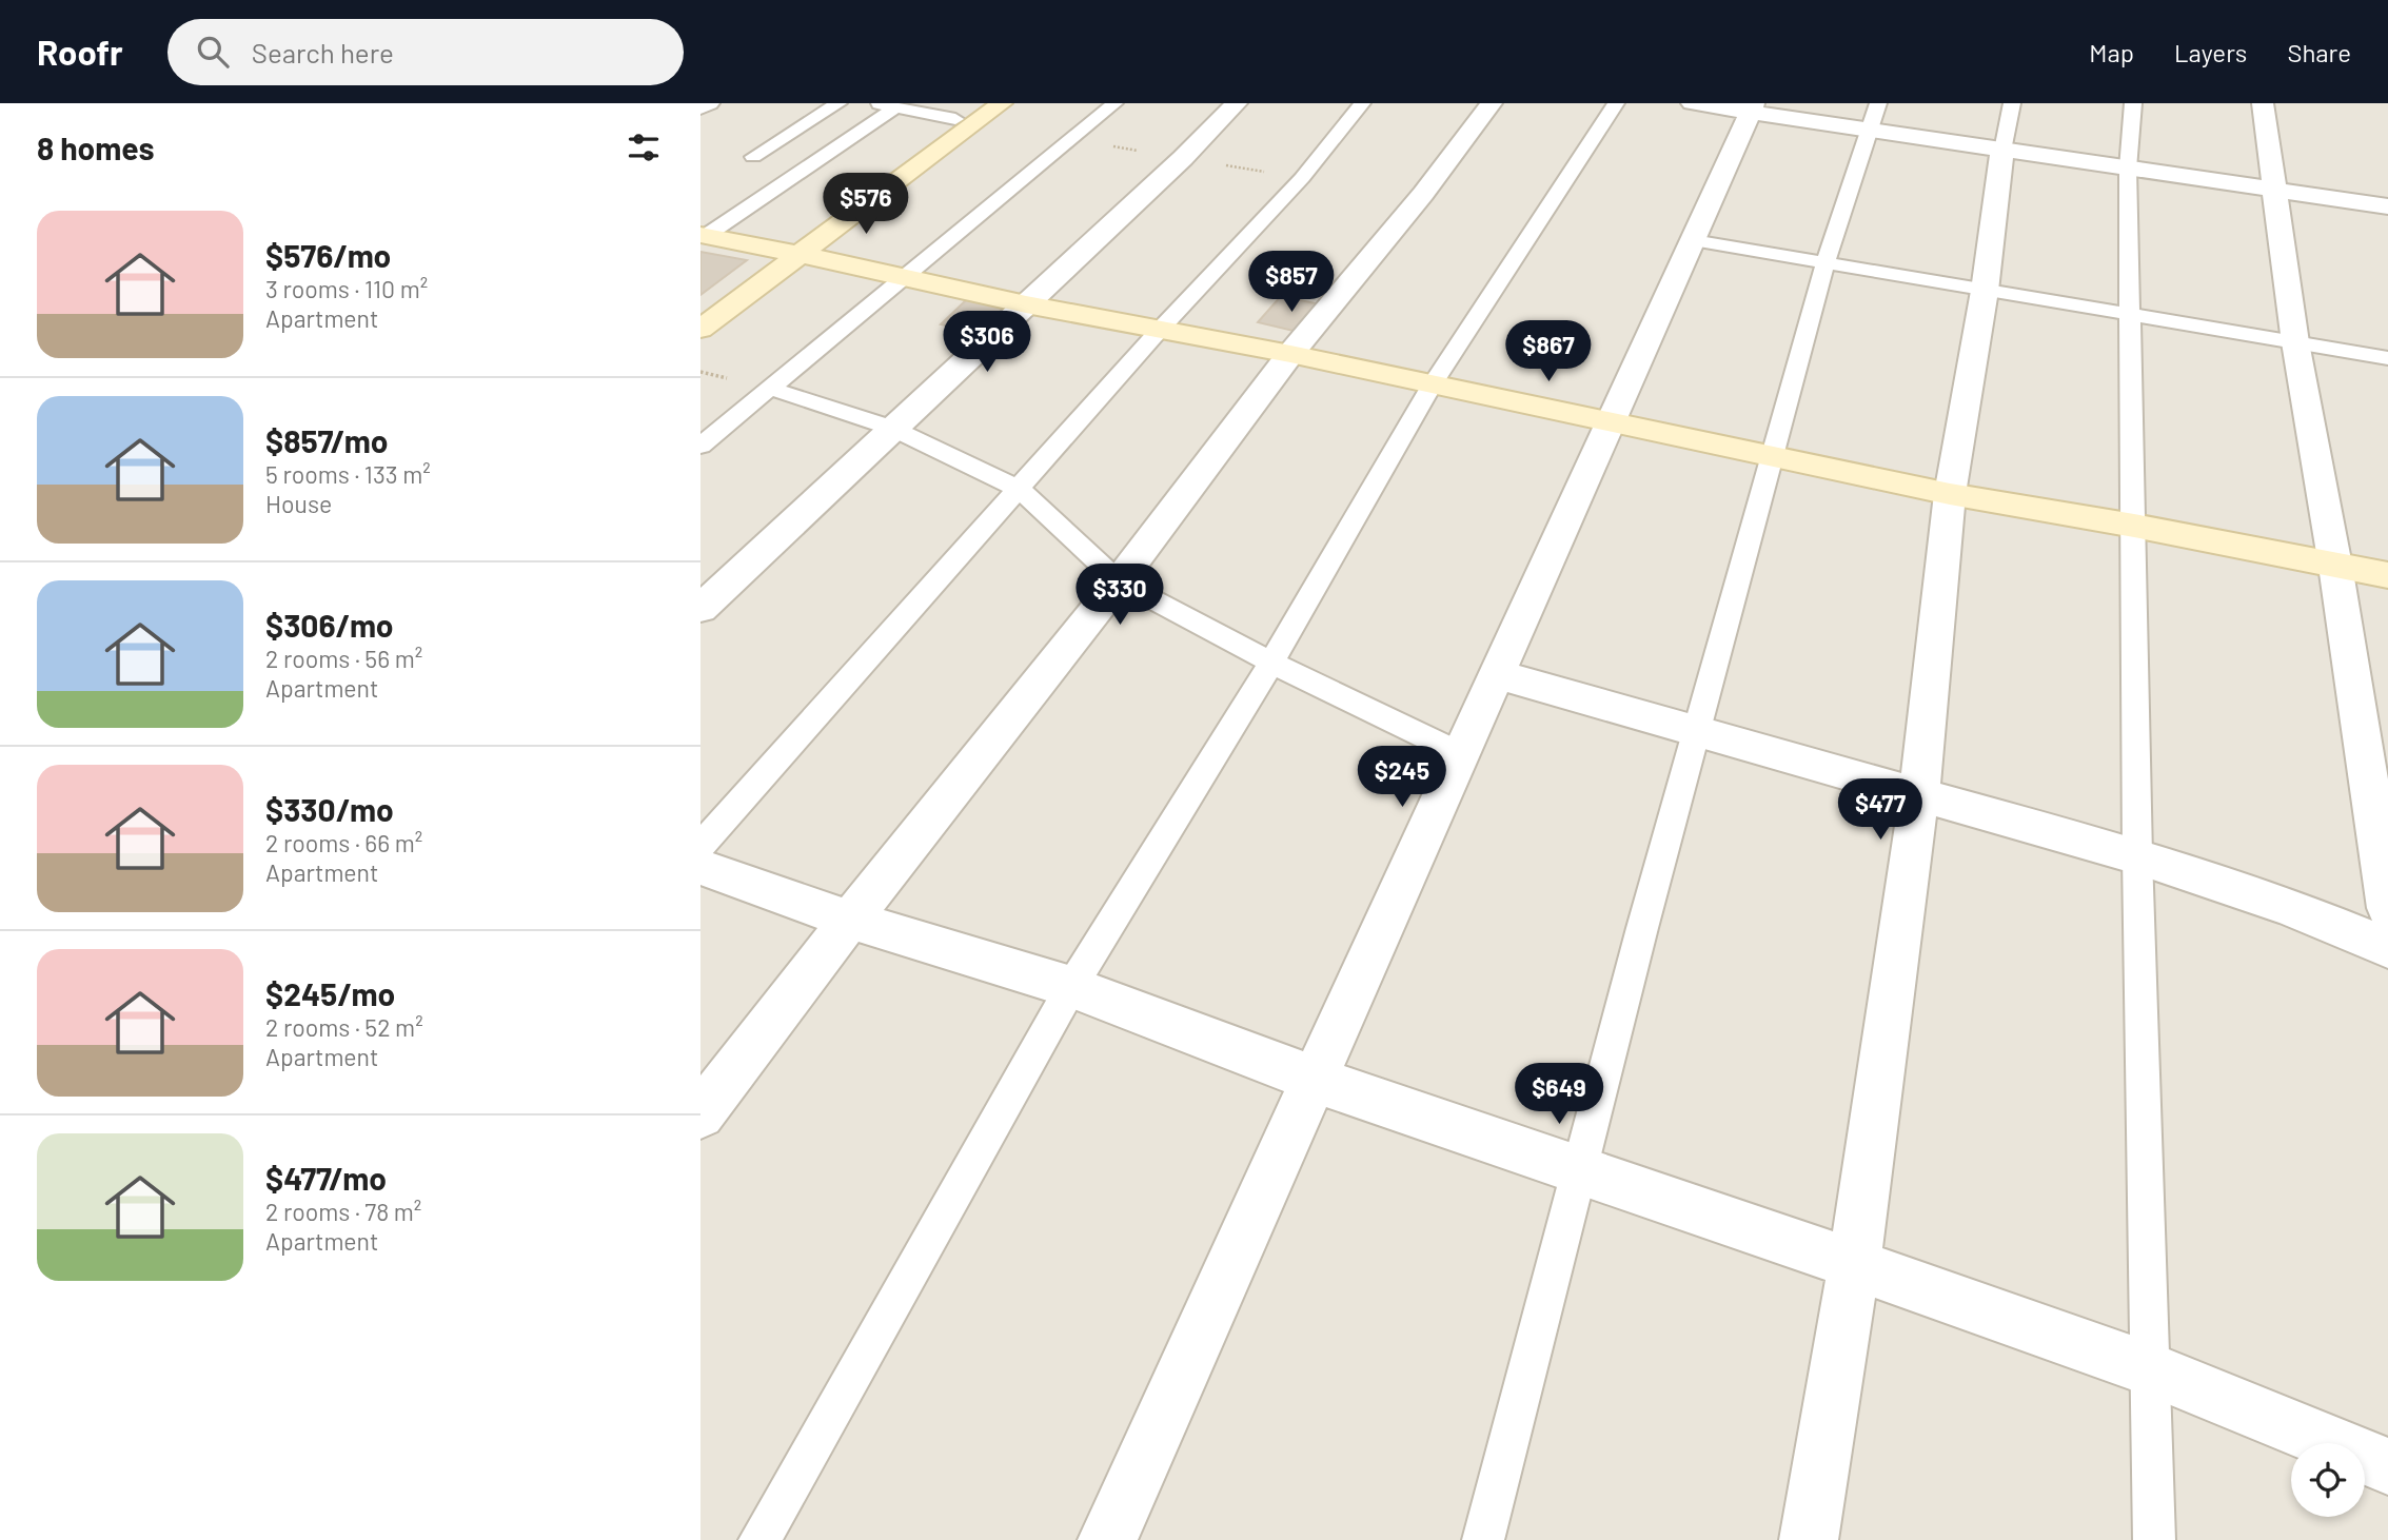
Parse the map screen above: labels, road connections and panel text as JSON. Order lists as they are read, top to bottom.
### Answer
{
  "page": {
    "header": "Roofr",
    "search": "Search here",
    "nav": ["Map", "Layers", "Share"],
    "heading": "8 homes",
    "price": [
      "$576",
      "$857",
      "$306",
      "$867",
      "$330",
      "$245",
      "$477",
      "$649"
    ],
    "list": [
      {
        "name": "$576/mo",
        "note": "3 rooms · 110 m² · Apartment"
      },
      {
        "name": "$857/mo",
        "note": "5 rooms · 133 m² · House"
      },
      {
        "name": "$306/mo",
        "note": "2 rooms · 56 m² · Apartment"
      },
      {
        "name": "$330/mo",
        "note": "2 rooms · 66 m² · Apartment"
      },
      {
        "name": "$245/mo",
        "note": "2 rooms · 52 m² · Apartment"
      },
      {
        "name": "$477/mo",
        "note": "2 rooms · 78 m² · Apartment"
      }
    ]
  }
}
